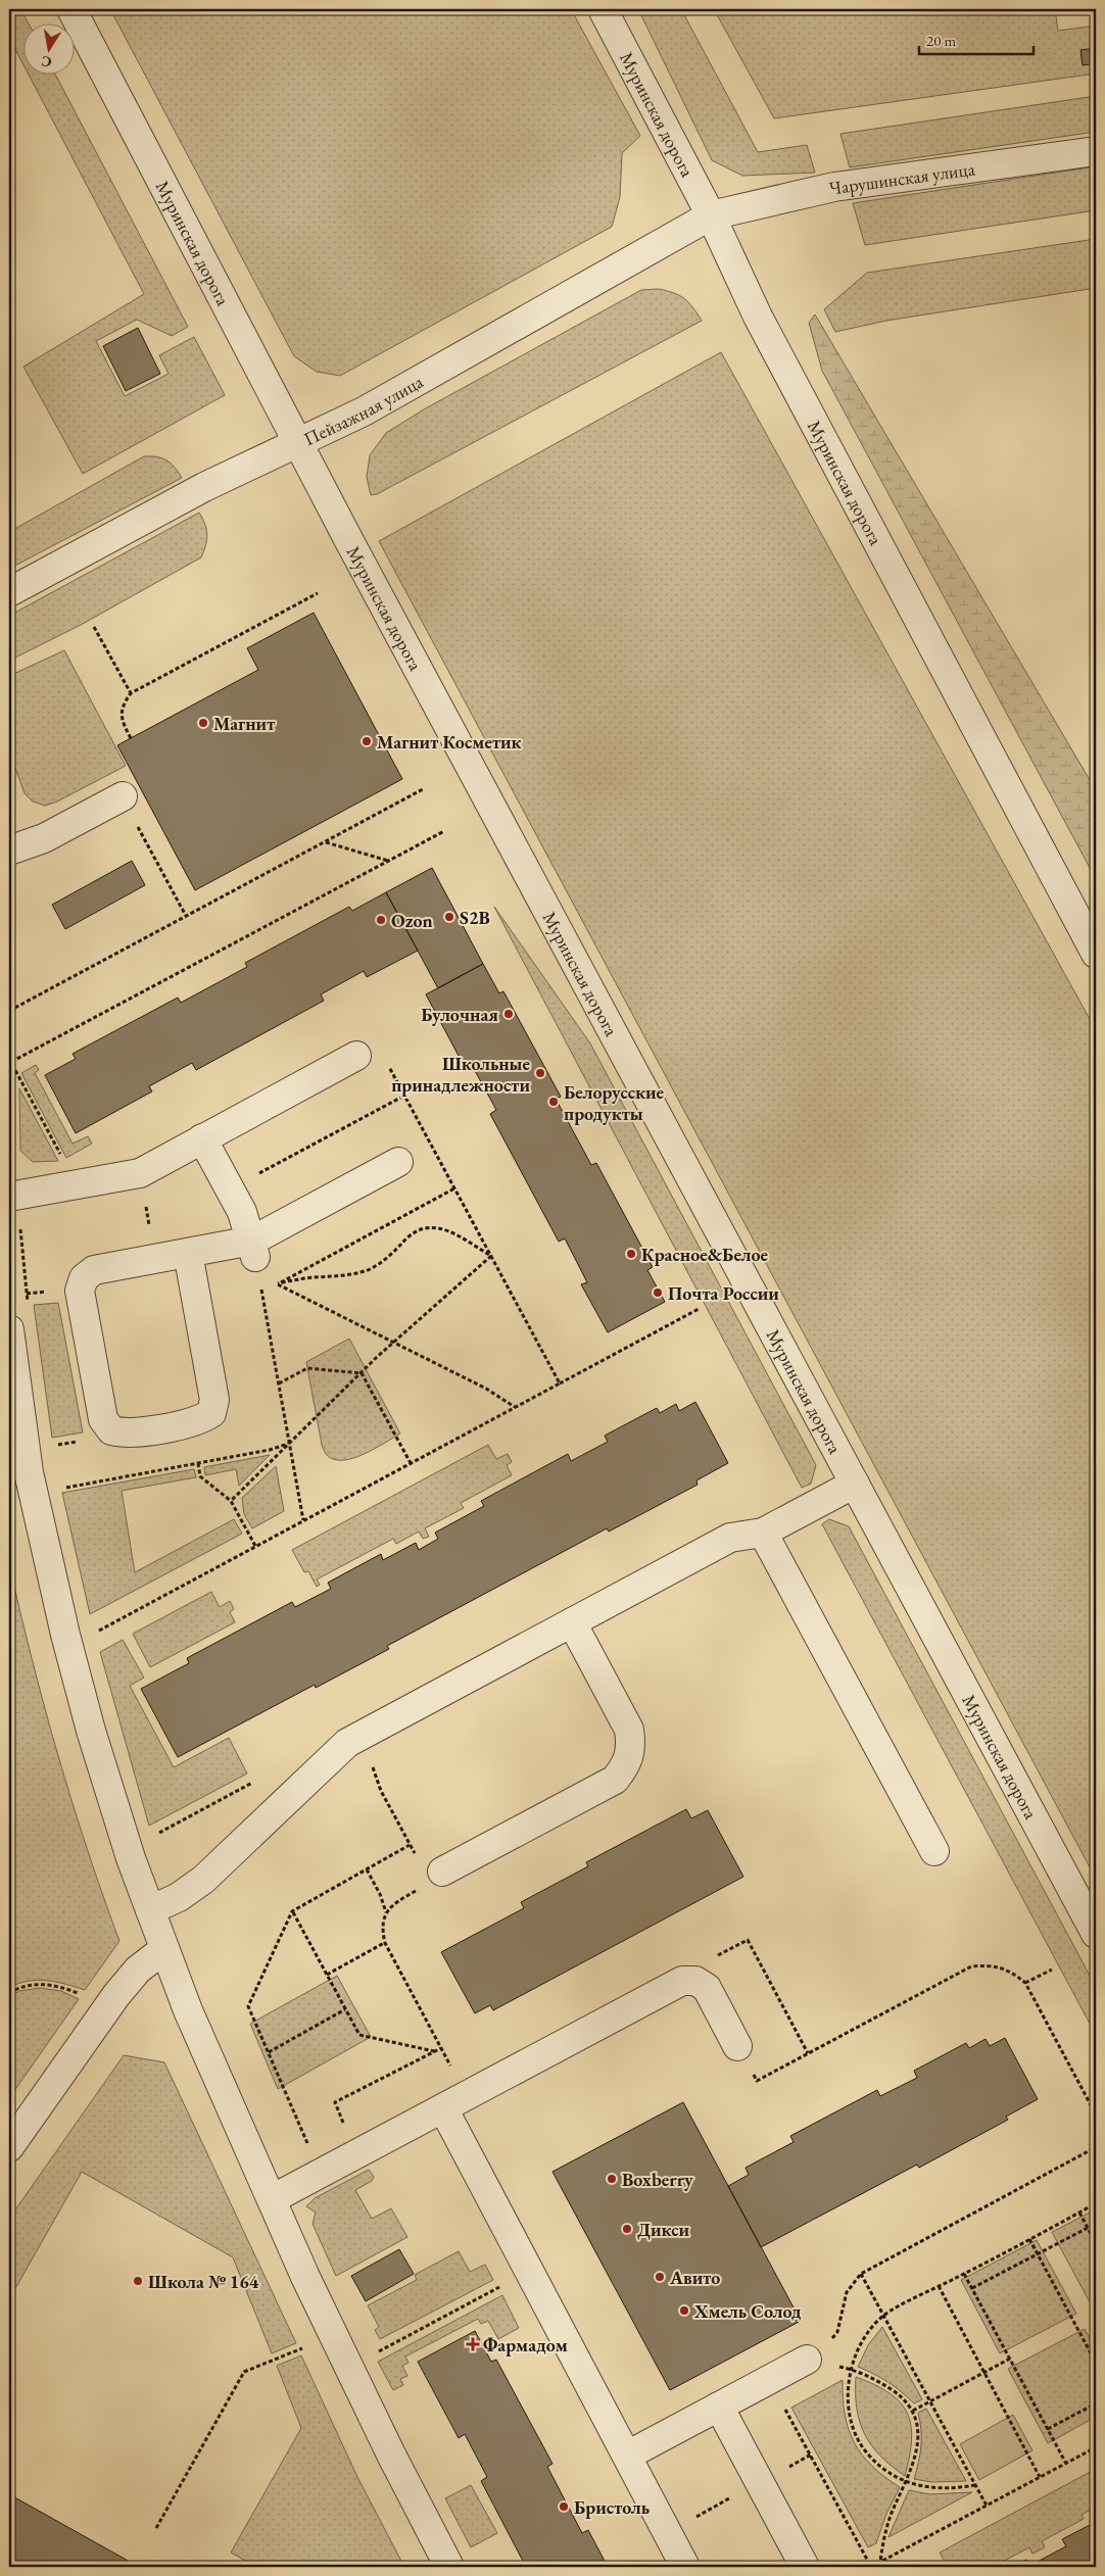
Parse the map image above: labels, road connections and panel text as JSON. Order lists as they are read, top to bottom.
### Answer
{
  "streets": {
    "street": ["Муринская дорога", "Чарушинская улица", "Пейзажная улица"]
  },
  "crossings": [
    ["Муринская дорога", "Чарушинская улица"],
    ["Муринская дорога", "Пейзажная улица"],
    ["Чарушинская улица", "Пейзажная улица"]
  ],
  "places": {
    "other": [
      "Магнит",
      "Магнит Косметик",
      "S2B",
      "Ozon",
      "Булочная",
      "Школьные принадлежности",
      "Белорусские продукты",
      "Красное&Белое",
      "Почта России",
      "Boxberry",
      "Дикси",
      "Авито",
      "Школа № 164",
      "Хмель Солод",
      "Бристоль"
    ],
    "health": ["Фармадом"]
  },
  "scale_bar": "20 m",
  "north": "bottom"
}
